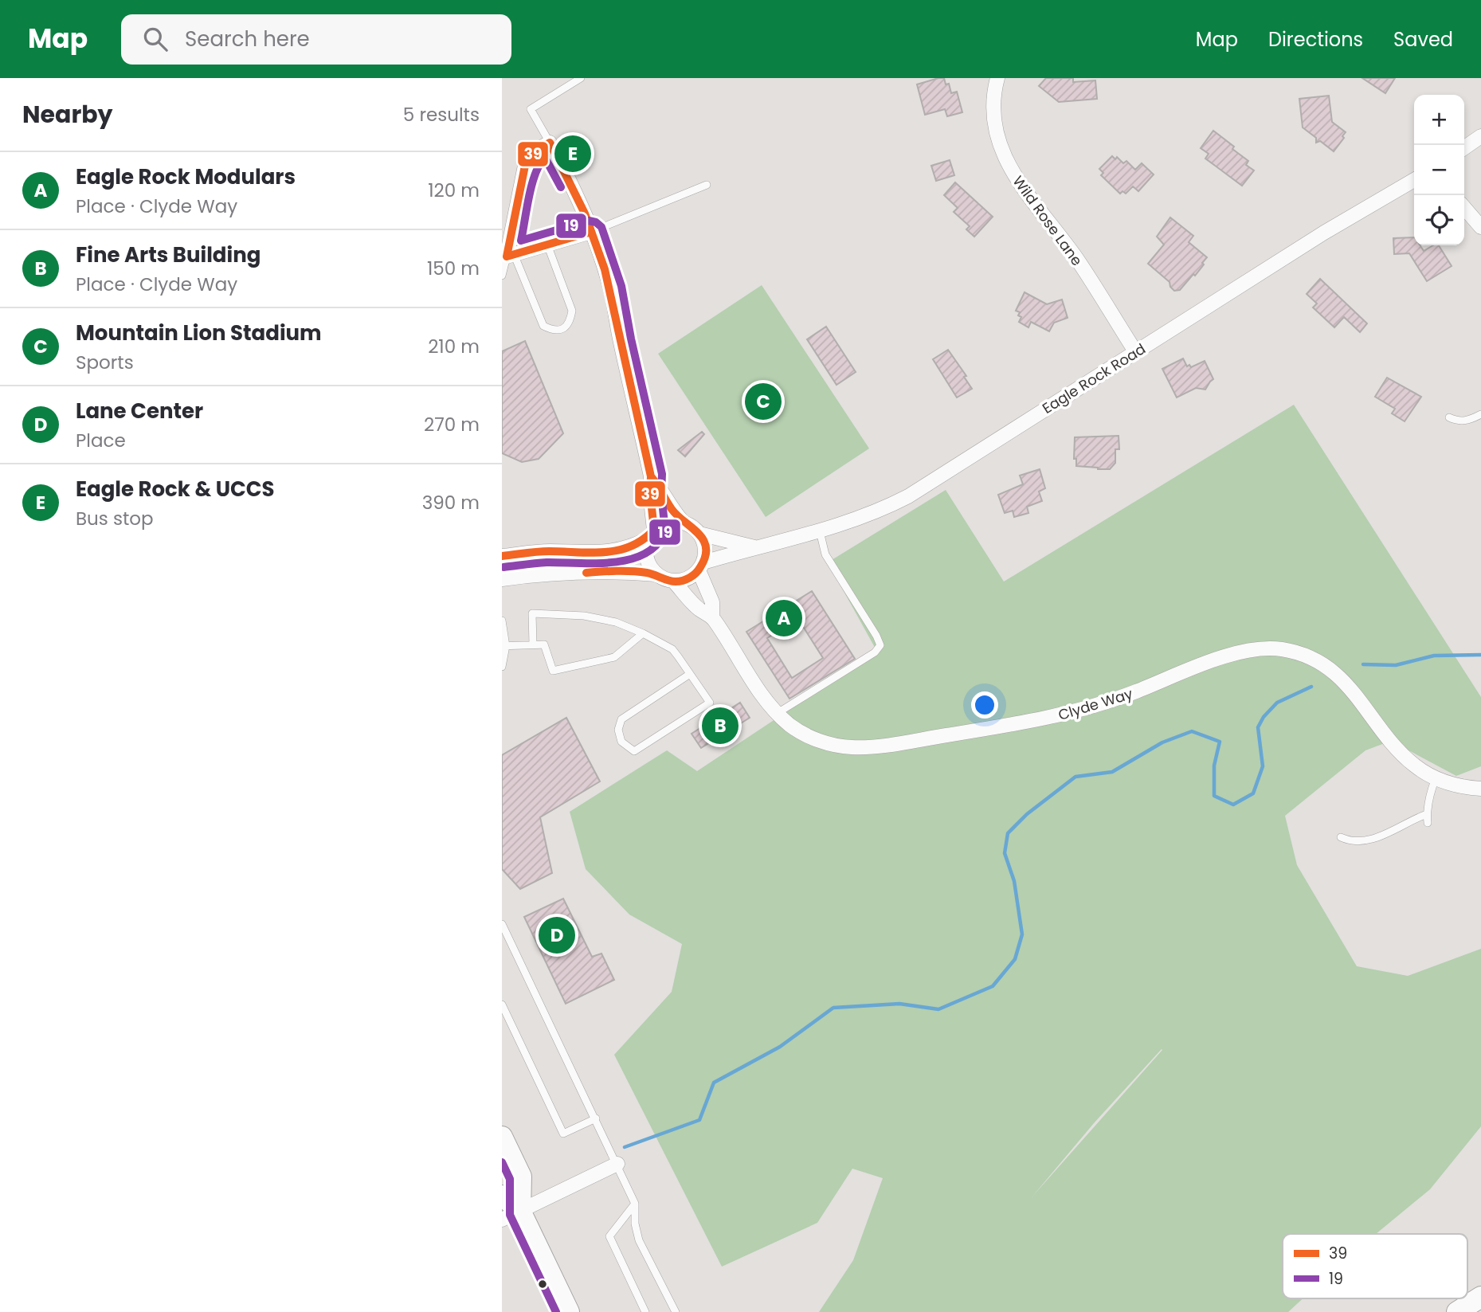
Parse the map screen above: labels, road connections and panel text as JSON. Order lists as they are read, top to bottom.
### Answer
{
  "streets": {
    "street": ["Wild Rose Lane", "Eagle Rock Road", "Clyde Way"]
  },
  "crossings": [
    ["Wild Rose Lane", "Eagle Rock Road"]
  ],
  "lines": ["transit line 39", "transit line 19"],
  "legend": ["39", "19"],
  "page": {
    "header": "Map",
    "search": "Search here",
    "nav": ["Map", "Directions", "Saved"],
    "heading": ["Nearby", "5 results"],
    "map_buttons": ["+", "−"],
    "pins": [
      "E",
      "C",
      "A",
      "B",
      "D"
    ],
    "list": [
      {
        "mark": "A",
        "name": "Eagle Rock Modulars",
        "note": "Place · Clyde Way",
        "value": "120 m"
      },
      {
        "mark": "B",
        "name": "Fine Arts Building",
        "note": "Place · Clyde Way",
        "value": "150 m"
      },
      {
        "mark": "C",
        "name": "Mountain Lion Stadium",
        "note": "Sports",
        "value": "210 m"
      },
      {
        "mark": "D",
        "name": "Lane Center",
        "note": "Place",
        "value": "270 m"
      },
      {
        "mark": "E",
        "name": "Eagle Rock & UCCS",
        "note": "Bus stop",
        "value": "390 m"
      }
    ]
  }
}
